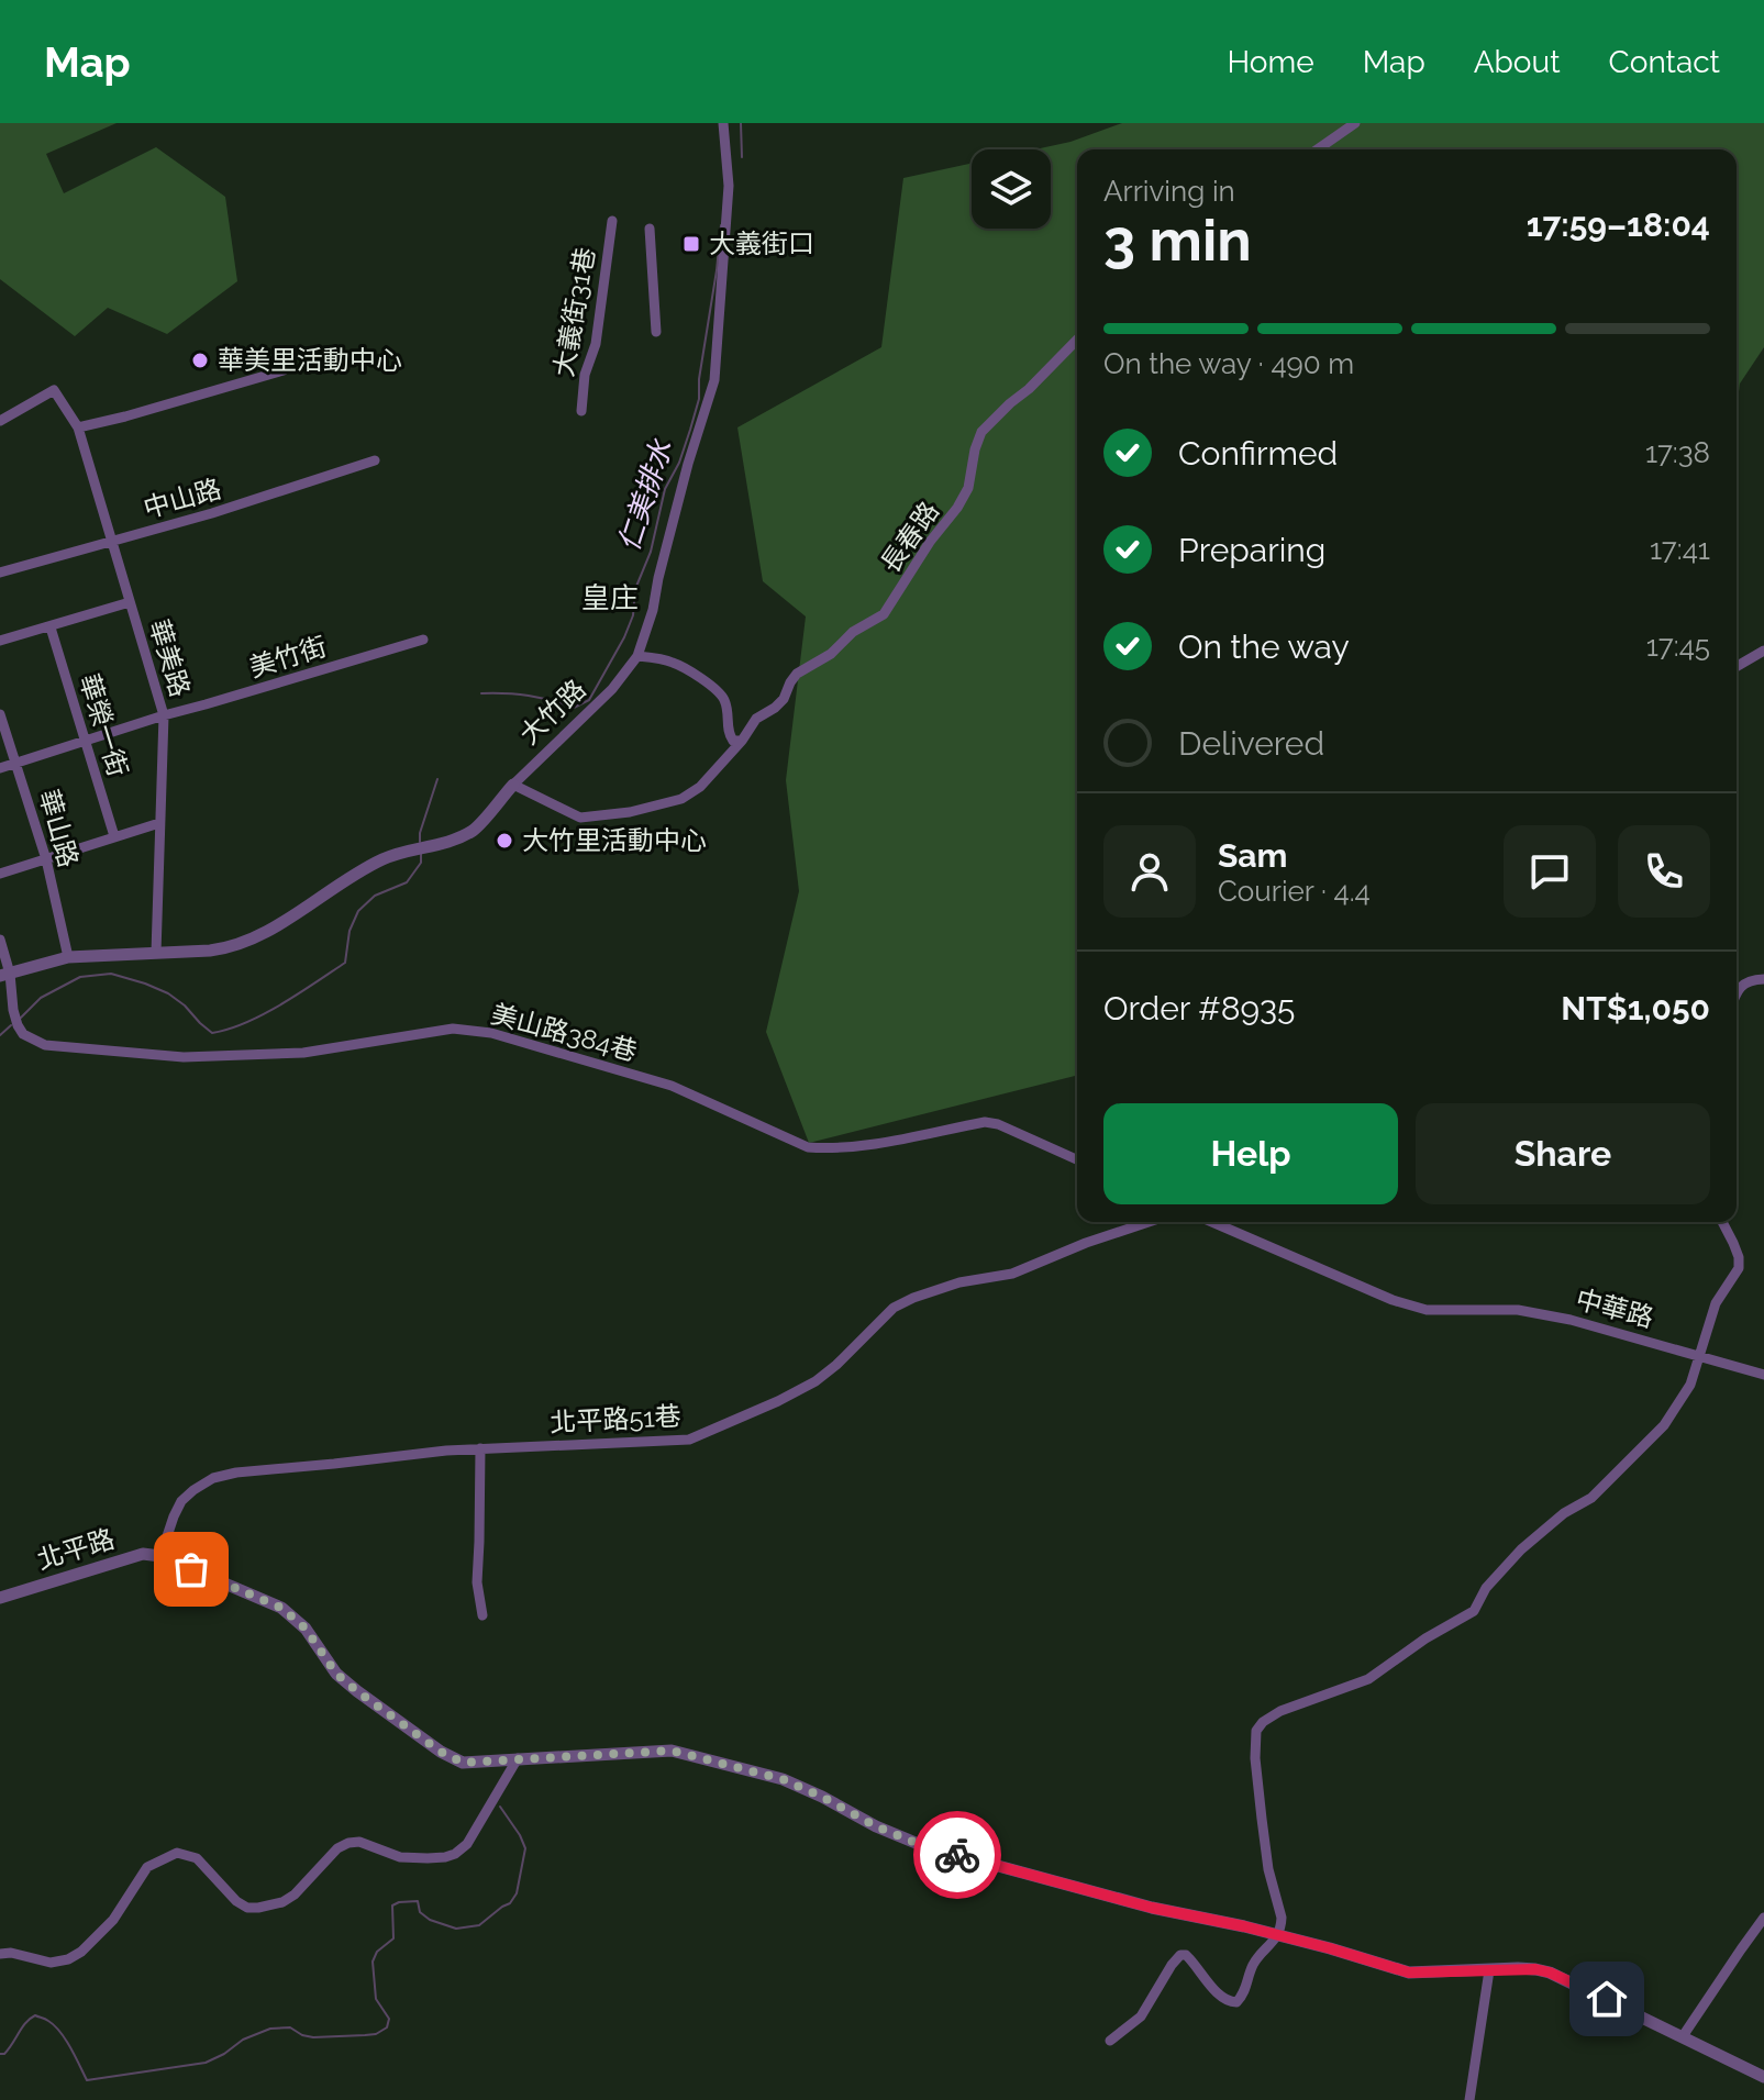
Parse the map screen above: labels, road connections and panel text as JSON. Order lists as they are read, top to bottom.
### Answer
{
  "streets": {
    "street": [
      "大義街31巷",
      "中山路",
      "長春路",
      "美竹街",
      "華美路",
      "大竹路",
      "華榮一街",
      "華山路",
      "美山路384巷",
      "中華路",
      "北平路51巷",
      "北平路"
    ]
  },
  "crossings": [
    ["中山路", "華美路"],
    ["長春路", "大竹路"],
    ["美竹街", "華美路"],
    ["美竹街", "華榮一街"],
    ["美竹街", "華山路"],
    ["華美路", "大竹路"],
    ["大竹路", "華山路"],
    ["大竹路", "美山路384巷"],
    ["北平路51巷", "北平路"]
  ],
  "districts": ["皇庄"],
  "water": ["仁美排水"],
  "places": {
    "transit": ["大義街口"],
    "other": ["華美里活動中心", "大竹里活動中心"]
  },
  "page": {
    "header": "Map",
    "nav": [
      "Home",
      "Map",
      "About",
      "Contact"
    ],
    "heading": ["3 min", "Arriving in", "17:59–18:04"],
    "panel": [
      "Sam",
      "Courier · 4.4",
      "Order #8935",
      "NT$1,050"
    ],
    "bar": "On the way · 490 m",
    "list": [
      ["Confirmed", "17:38"],
      ["Preparing", "17:41"],
      ["On the way", "17:45"],
      "Delivered"
    ],
    "buttons": ["Help", "Share"]
  }
}
